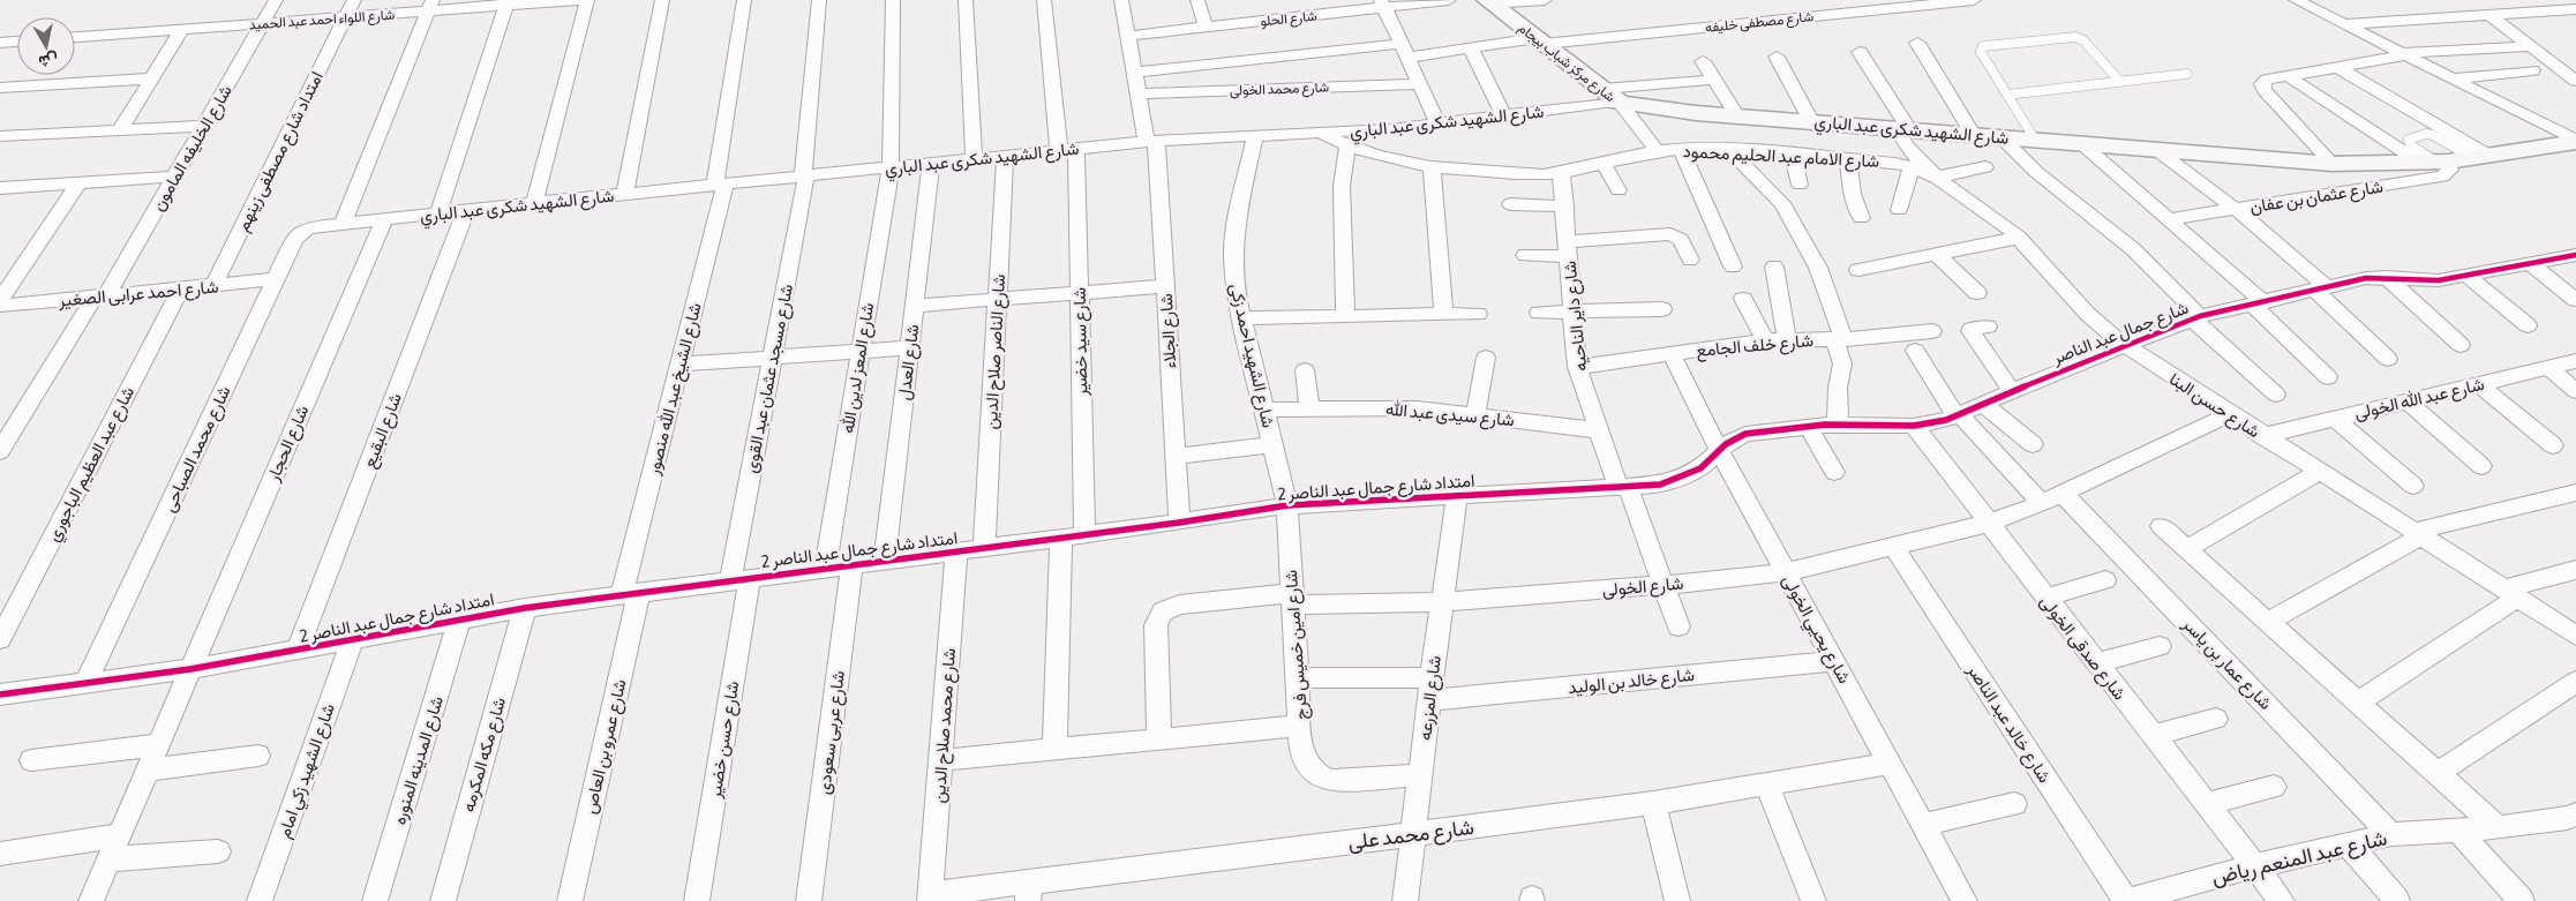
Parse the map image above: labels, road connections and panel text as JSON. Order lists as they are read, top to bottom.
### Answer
{
  "streets": {
    "main road": ["شارع مركز شباب بيجام", "شارع الشهيد شكرى عبد الباري"],
    "street": [
      "شارع الحلو",
      "شارع اللواء احمد عبد الحميد",
      "شارع مصطفى خليفه",
      "شارع محمد الخولى",
      "شارع الخليفه المامون",
      "امتداد شارع مصطفى زينهم",
      "شارع الامام عبد الحليم محمود",
      "شارع عثمان بن عفان",
      "شارع احمد عرابى الصغير",
      "شارع داير الناحيه",
      "شارع الجلاء",
      "شارع جمال عبد الناصر",
      "شارع سيد خضير",
      "شارع خلف الجامع",
      "شارع الناصر صلاح الدين",
      "شارع الشهيد احمد زكى",
      "شارع العدل",
      "شارع المعز لدين الله",
      "شارع مسجد عثمان عبد القوى",
      "شارع الشيخ عبد الله منصور",
      "شارع عبد الله الخولى",
      "شارع حسن البنا",
      "شارع سيدى عبد الله",
      "شارع البقيع",
      "شارع الحجار",
      "شارع محمد الصباحى",
      "شارع عبد العظيم الباجوري",
      "امتداد شارع جمال عبد الناصر 2",
      "شارع الخولى",
      "شارع يحيي الخولى",
      "شارع امين خميس فرج",
      "شارع صدقى الخولى",
      "شارع عمار بن ياسر",
      "شارع خالد بن الوليد",
      "شارع المزرعه",
      "شارع خالد عبد الناصر",
      "شارع محمد صلاح الدين",
      "شارع عربى سعودى",
      "شارع حسن خضير",
      "شارع عمرو بن العاص",
      "شارع مكه المكرمه",
      "شارع المدينه المنوره",
      "شارع الشهيد زكي امام",
      "شارع محمد على",
      "شارع عبد المنعم رياض"
    ]
  },
  "crossings": [
    ["شارع الحلو", "شارع الجلاء"],
    ["شارع اللواء احمد عبد الحميد", "شارع الخليفه المامون"],
    ["شارع اللواء احمد عبد الحميد", "امتداد شارع مصطفى زينهم"],
    ["شارع مصطفى خليفه", "شارع مركز شباب بيجام"],
    ["شارع مصطفى خليفه", "شارع الجلاء"],
    ["شارع مركز شباب بيجام", "شارع الشهيد شكرى عبد الباري"],
    ["شارع محمد الخولى", "شارع الجلاء"],
    ["شارع الشهيد شكرى عبد الباري", "شارع الامام عبد الحليم محمود"],
    ["شارع الشهيد شكرى عبد الباري", "شارع عثمان بن عفان"],
    ["شارع الشهيد شكرى عبد الباري", "شارع الجلاء"],
    ["شارع الشهيد شكرى عبد الباري", "شارع سيد خضير"],
    ["شارع الشهيد شكرى عبد الباري", "شارع الناصر صلاح الدين"],
    ["شارع الشهيد شكرى عبد الباري", "شارع الشهيد احمد زكى"],
    ["شارع الشهيد شكرى عبد الباري", "شارع العدل"],
    ["شارع الشهيد شكرى عبد الباري", "شارع المعز لدين الله"],
    ["شارع الشهيد شكرى عبد الباري", "شارع مسجد عثمان عبد القوى"],
    ["شارع الشهيد شكرى عبد الباري", "شارع الشيخ عبد الله منصور"],
    ["شارع الشهيد شكرى عبد الباري", "شارع حسن البنا"],
    ["شارع الشهيد شكرى عبد الباري", "شارع البقيع"],
    ["شارع الشهيد شكرى عبد الباري", "شارع الحجار"],
    ["شارع الشهيد شكرى عبد الباري", "شارع محمد الصباحى"],
    ["شارع الخليفه المامون", "شارع احمد عرابى الصغير"],
    ["امتداد شارع مصطفى زينهم", "شارع احمد عرابى الصغير"],
    ["شارع الامام عبد الحليم محمود", "شارع داير الناحيه"],
    ["شارع الامام عبد الحليم محمود", "شارع حسن البنا"],
    ["شارع احمد عرابى الصغير", "شارع محمد الصباحى"],
    ["شارع احمد عرابى الصغير", "شارع عبد العظيم الباجوري"],
    ["شارع داير الناحيه", "شارع خلف الجامع"],
    ["شارع داير الناحيه", "شارع سيدى عبد الله"],
    ["شارع داير الناحيه", "امتداد شارع جمال عبد الناصر 2"],
    ["شارع داير الناحيه", "شارع الخولى"],
    ["شارع الجلاء", "امتداد شارع جمال عبد الناصر 2"],
    ["شارع جمال عبد الناصر", "شارع حسن البنا"],
    ["شارع جمال عبد الناصر", "امتداد شارع جمال عبد الناصر 2"],
    ["شارع جمال عبد الناصر", "شارع يحيي الخولى"],
    ["شارع جمال عبد الناصر", "شارع صدقى الخولى"],
    ["شارع جمال عبد الناصر", "شارع عمار بن ياسر"],
    ["شارع سيد خضير", "امتداد شارع جمال عبد الناصر 2"],
    ["شارع خلف الجامع", "شارع يحيي الخولى"],
    ["شارع الناصر صلاح الدين", "امتداد شارع جمال عبد الناصر 2"],
    ["شارع الشهيد احمد زكى", "شارع سيدى عبد الله"],
    ["شارع الشهيد احمد زكى", "امتداد شارع جمال عبد الناصر 2"],
    ["شارع الشهيد احمد زكى", "شارع امين خميس فرج"],
    ["شارع العدل", "امتداد شارع جمال عبد الناصر 2"],
    ["شارع المعز لدين الله", "امتداد شارع جمال عبد الناصر 2"],
    ["شارع مسجد عثمان عبد القوى", "امتداد شارع جمال عبد الناصر 2"],
    ["شارع مسجد عثمان عبد القوى", "شارع حسن خضير"],
    ["شارع الشيخ عبد الله منصور", "امتداد شارع جمال عبد الناصر 2"],
    ["شارع الشيخ عبد الله منصور", "شارع عمرو بن العاص"],
    ["شارع عبد الله الخولى", "شارع حسن البنا"],
    ["شارع حسن البنا", "شارع الخولى"],
    ["شارع البقيع", "امتداد شارع جمال عبد الناصر 2"],
    ["شارع الحجار", "امتداد شارع جمال عبد الناصر 2"],
    ["شارع محمد الصباحى", "امتداد شارع جمال عبد الناصر 2"],
    ["امتداد شارع جمال عبد الناصر 2", "شارع يحيي الخولى"],
    ["امتداد شارع جمال عبد الناصر 2", "شارع امين خميس فرج"],
    ["امتداد شارع جمال عبد الناصر 2", "شارع المزرعه"],
    ["امتداد شارع جمال عبد الناصر 2", "شارع محمد صلاح الدين"],
    ["امتداد شارع جمال عبد الناصر 2", "شارع عربى سعودى"],
    ["امتداد شارع جمال عبد الناصر 2", "شارع حسن خضير"],
    ["امتداد شارع جمال عبد الناصر 2", "شارع عمرو بن العاص"],
    ["امتداد شارع جمال عبد الناصر 2", "شارع مكه المكرمه"],
    ["امتداد شارع جمال عبد الناصر 2", "شارع المدينه المنوره"],
    ["امتداد شارع جمال عبد الناصر 2", "شارع الشهيد زكي امام"],
    ["شارع الخولى", "شارع يحيي الخولى"],
    ["شارع الخولى", "شارع امين خميس فرج"],
    ["شارع الخولى", "شارع صدقى الخولى"],
    ["شارع الخولى", "شارع عمار بن ياسر"],
    ["شارع الخولى", "شارع المزرعه"],
    ["شارع الخولى", "شارع خالد عبد الناصر"],
    ["شارع يحيي الخولى", "شارع خالد بن الوليد"],
    ["شارع يحيي الخولى", "شارع محمد على"],
    ["شارع امين خميس فرج", "شارع خالد بن الوليد"],
    ["شارع امين خميس فرج", "شارع المزرعه"],
    ["شارع صدقى الخولى", "شارع عبد المنعم رياض"],
    ["شارع عمار بن ياسر", "شارع عبد المنعم رياض"],
    ["شارع خالد بن الوليد", "شارع المزرعه"],
    ["شارع المزرعه", "شارع محمد على"],
    ["شارع خالد عبد الناصر", "شارع عبد المنعم رياض"],
    ["شارع محمد صلاح الدين", "شارع محمد على"]
  ],
  "north": "bottom"
}
